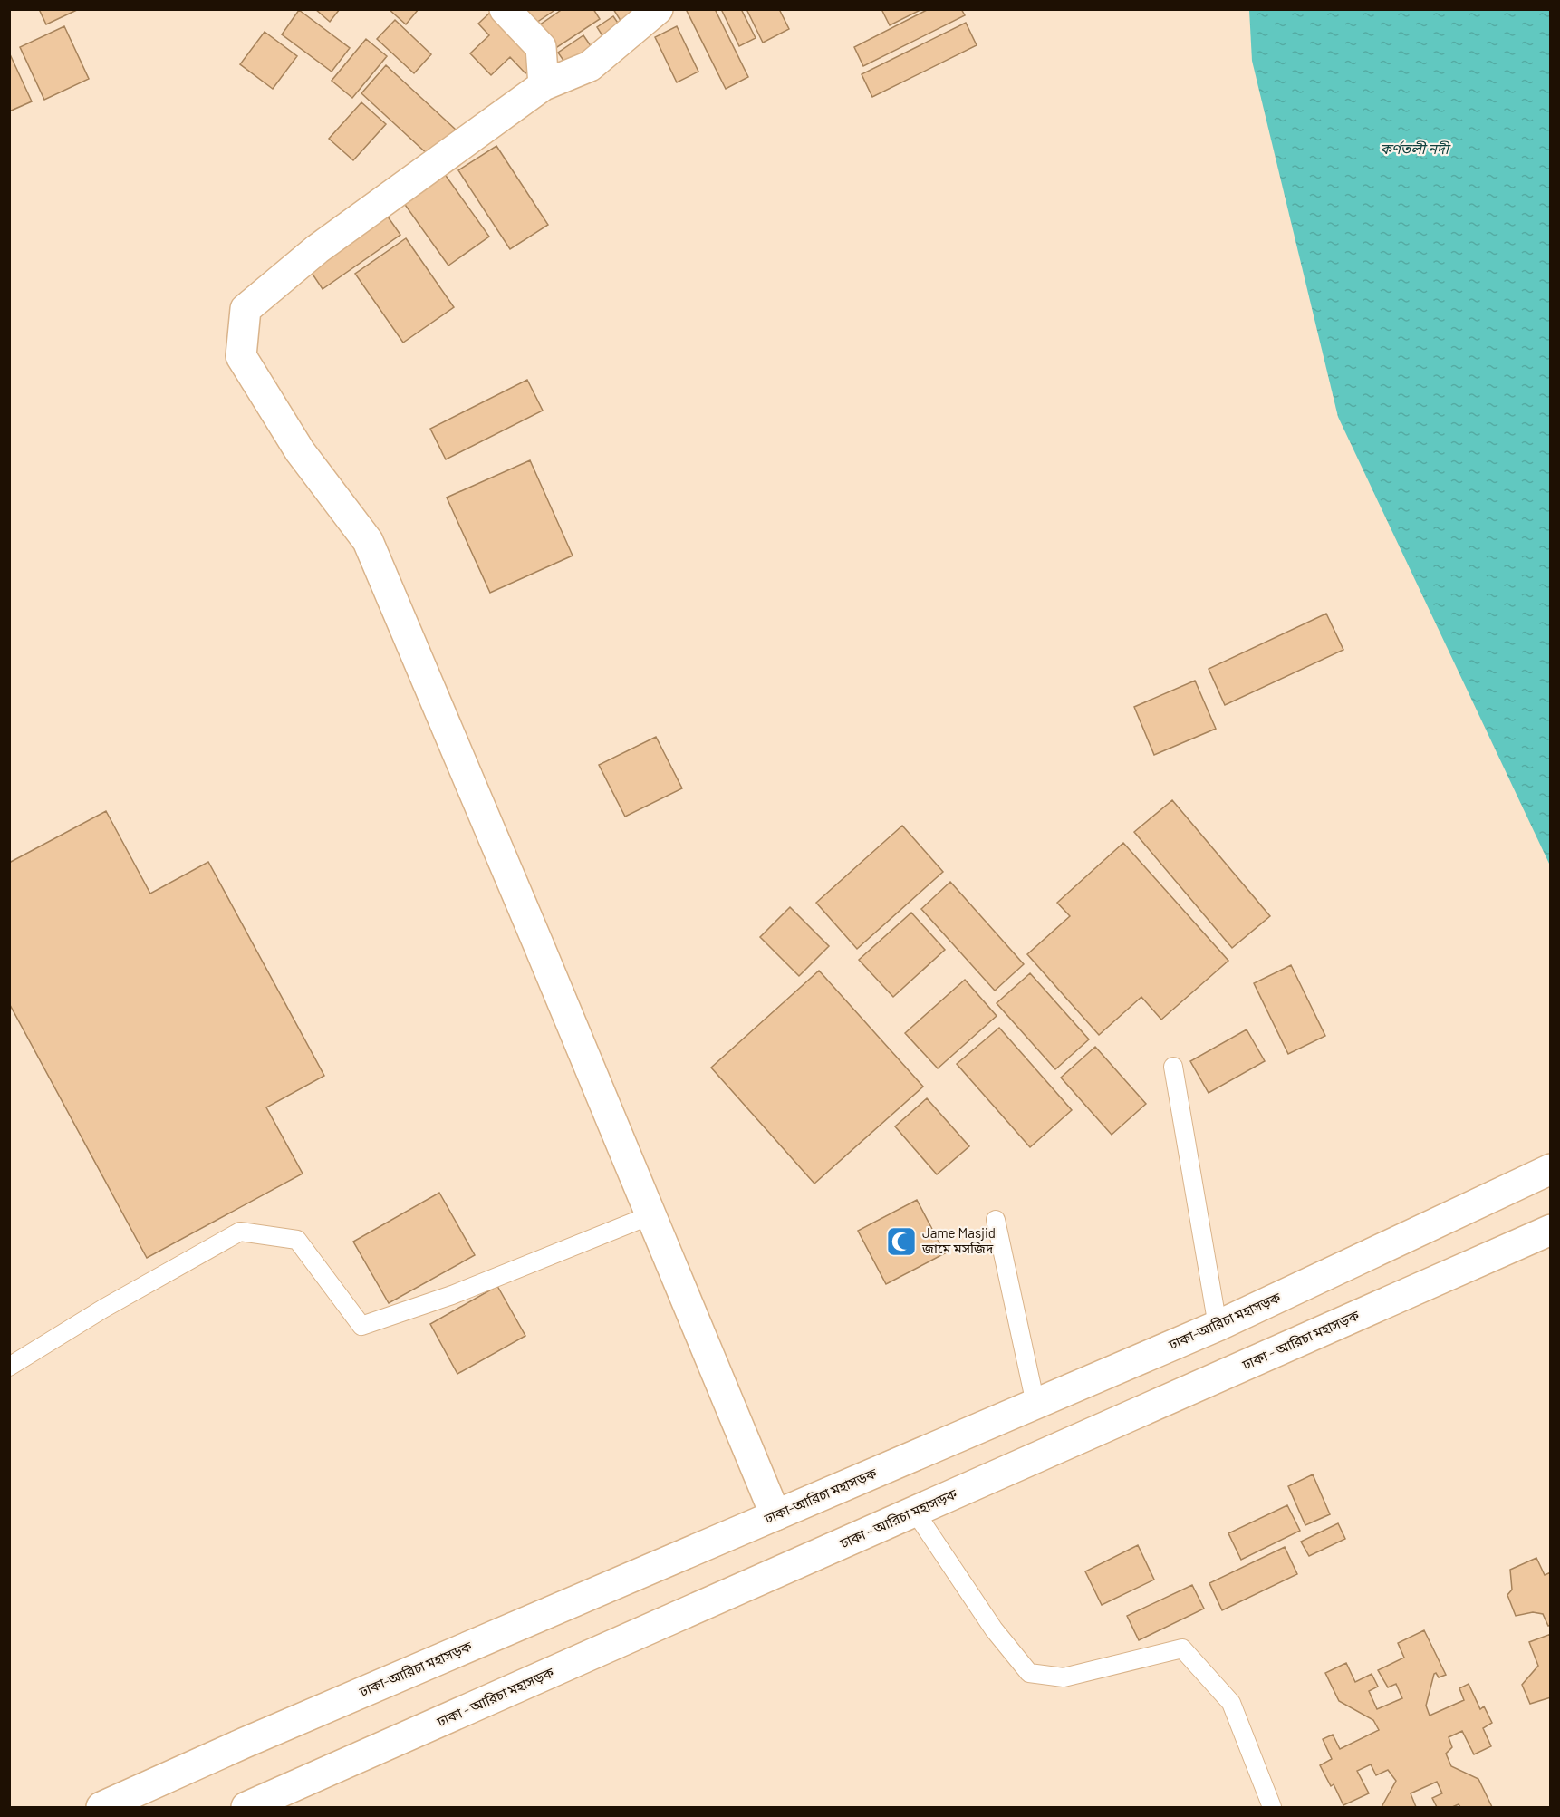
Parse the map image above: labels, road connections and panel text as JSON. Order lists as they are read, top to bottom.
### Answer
{
  "streets": {
    "main road": ["ঢাকা-আরিচা মহাসড়ক", "ঢাকা - আরিচা মহাসড়ক"]
  },
  "water": ["কর্ণতলী নদী"],
  "places": {
    "mosque": ["Jame Masjid জামে মসজিদ"]
  }
}
